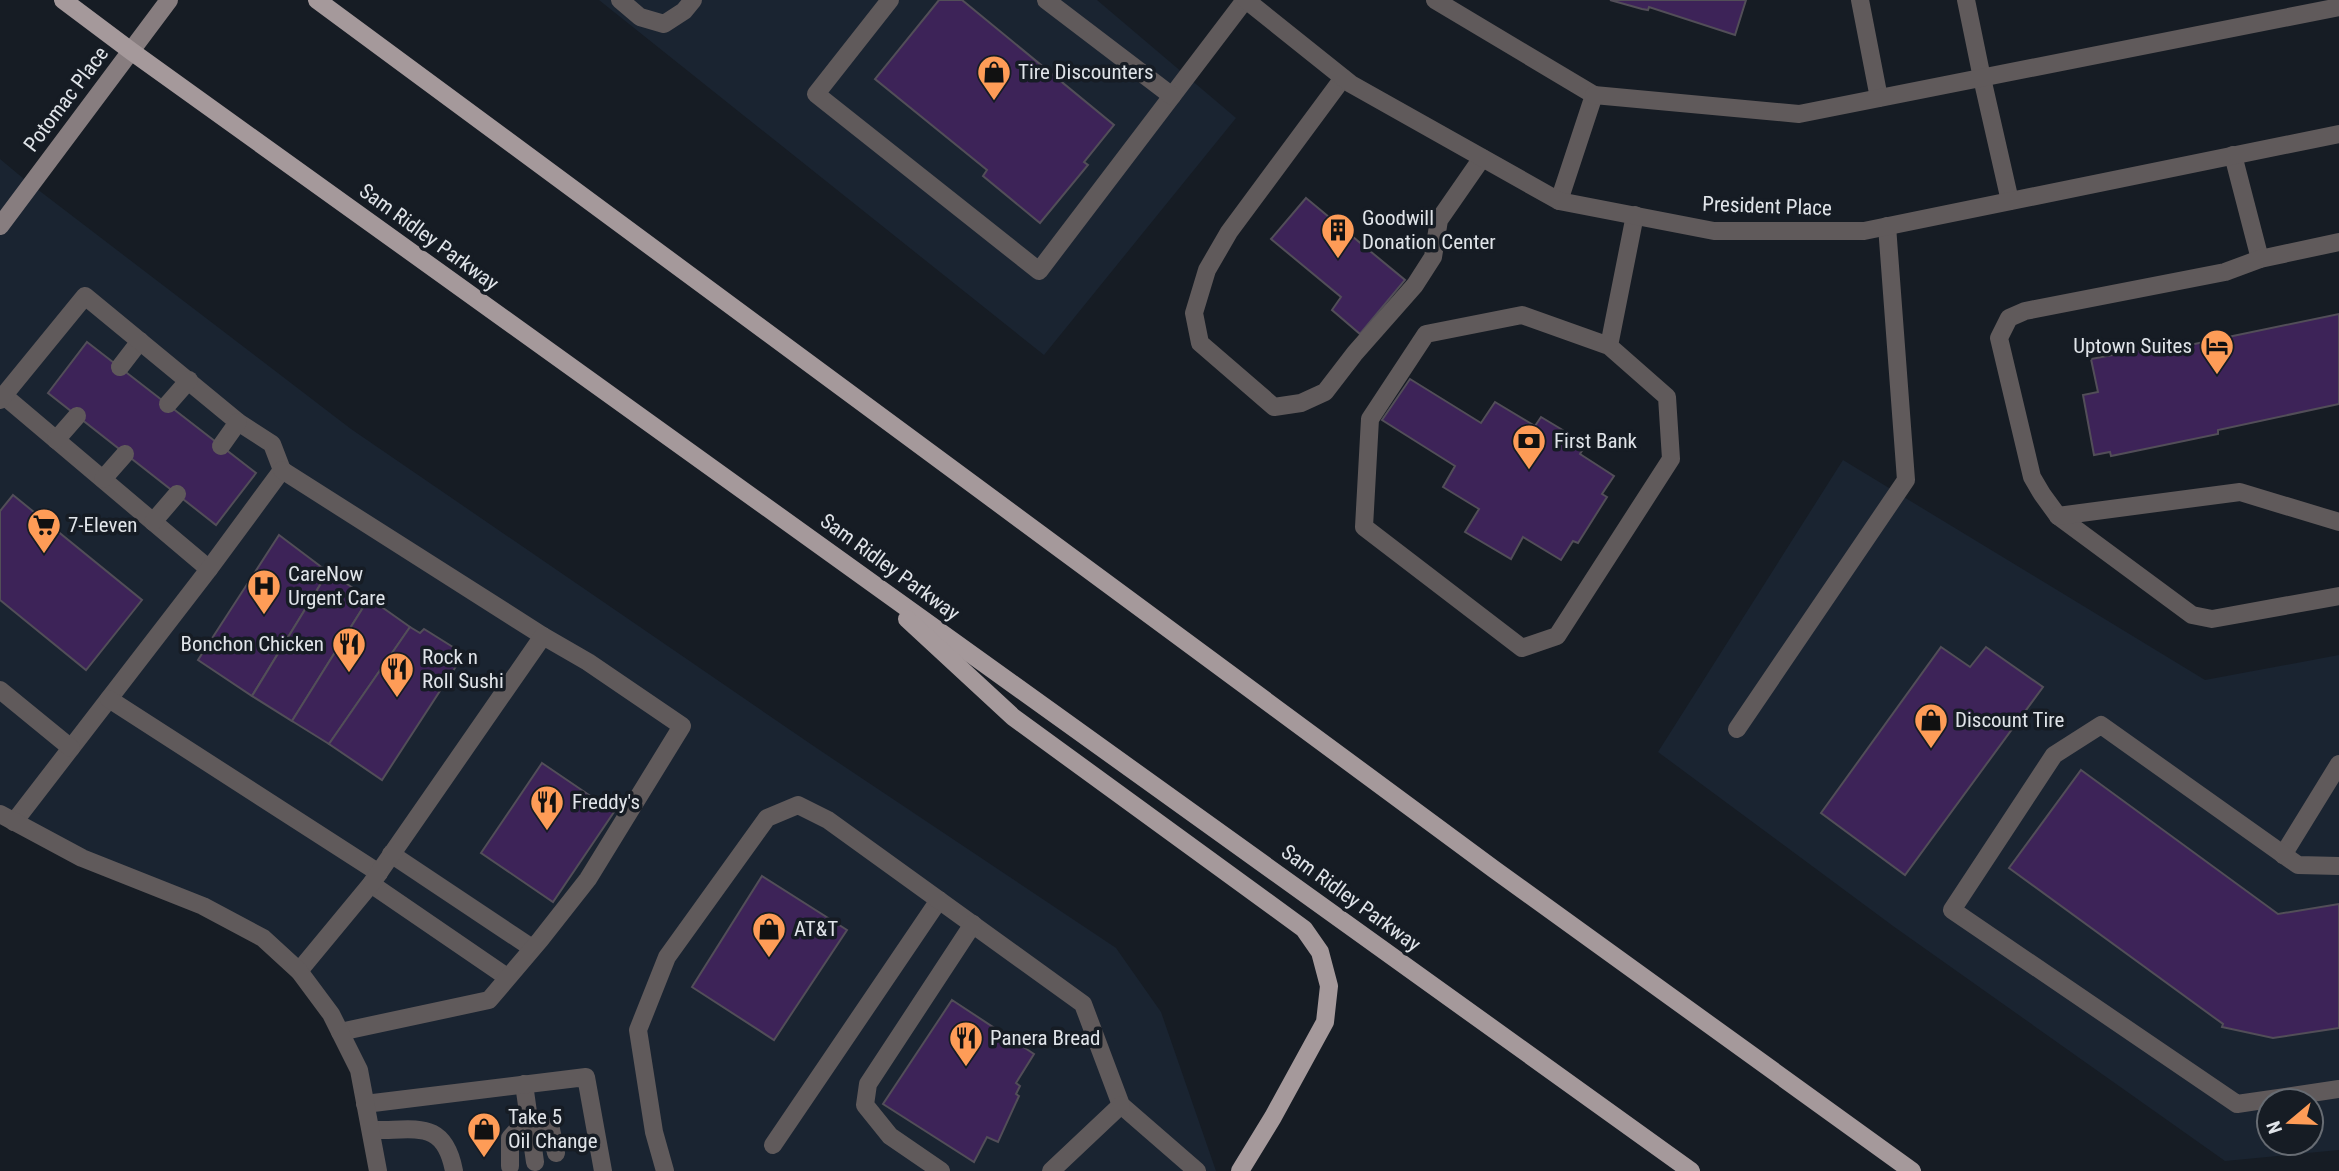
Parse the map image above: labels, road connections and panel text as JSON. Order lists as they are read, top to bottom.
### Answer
{
  "streets": {
    "main road": ["Sam Ridley Parkway"],
    "street": ["Potomac Place", "President Place"]
  },
  "crossings": [
    ["Potomac Place", "Sam Ridley Parkway"]
  ],
  "places": {
    "shop": [
      "Tire Discounters",
      "Discount Tire",
      "AT&T",
      "Take 5 Oil Change"
    ],
    "building": ["Goodwill Donation Center"],
    "hotel": ["Uptown Suites"],
    "bank": ["First Bank"],
    "supermarket": ["7-Eleven"],
    "hospital": ["CareNow Urgent Care"],
    "restaurant": [
      "Bonchon Chicken",
      "Rock n Roll Sushi",
      "Freddy's",
      "Panera Bread"
    ]
  },
  "north": "left"
}
